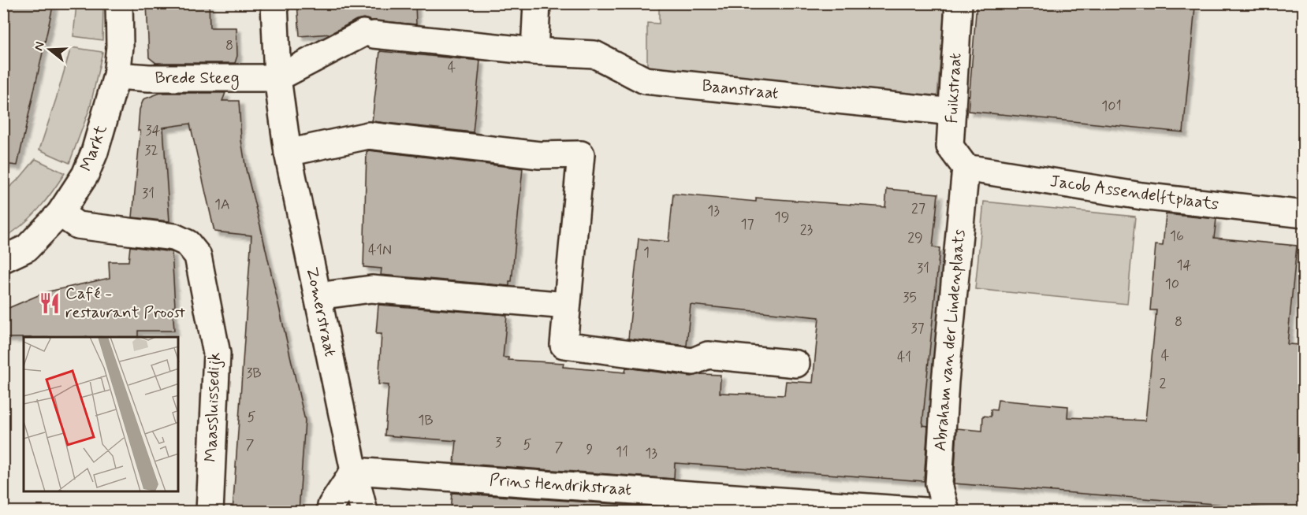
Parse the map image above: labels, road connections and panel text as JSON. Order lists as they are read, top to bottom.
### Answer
{
  "streets": {
    "street": [
      "Brede Steeg",
      "Fuikstraat",
      "Baanstraat",
      "Markt",
      "Jacob Assendelftplaats",
      "Zomerstraat",
      "Abraham van der Lindenplaats",
      "Maassluissedijk",
      "Prins Hendrikstraat"
    ]
  },
  "crossings": [
    ["Brede Steeg", "Baanstraat"],
    ["Brede Steeg", "Markt"],
    ["Brede Steeg", "Zomerstraat"],
    ["Fuikstraat", "Baanstraat"],
    ["Fuikstraat", "Jacob Assendelftplaats"],
    ["Fuikstraat", "Abraham van der Lindenplaats"],
    ["Baanstraat", "Zomerstraat"],
    ["Markt", "Maassluissedijk"],
    ["Jacob Assendelftplaats", "Abraham van der Lindenplaats"],
    ["Zomerstraat", "Prins Hendrikstraat"]
  ],
  "places": {
    "restaurant": ["Café - restaurant Proost"]
  },
  "house_numbers": [
    "8",
    "4",
    "101",
    "34",
    "32",
    "31",
    "1A",
    "27",
    "13",
    "19",
    "17",
    "23",
    "16",
    "29",
    "41N",
    "1",
    "14",
    "31",
    "10",
    "35",
    "8",
    "37",
    "4",
    "41",
    "3B",
    "2",
    "5",
    "1B",
    "3",
    "7",
    "5",
    "7",
    "9",
    "11",
    "13"
  ],
  "north": "left"
}
